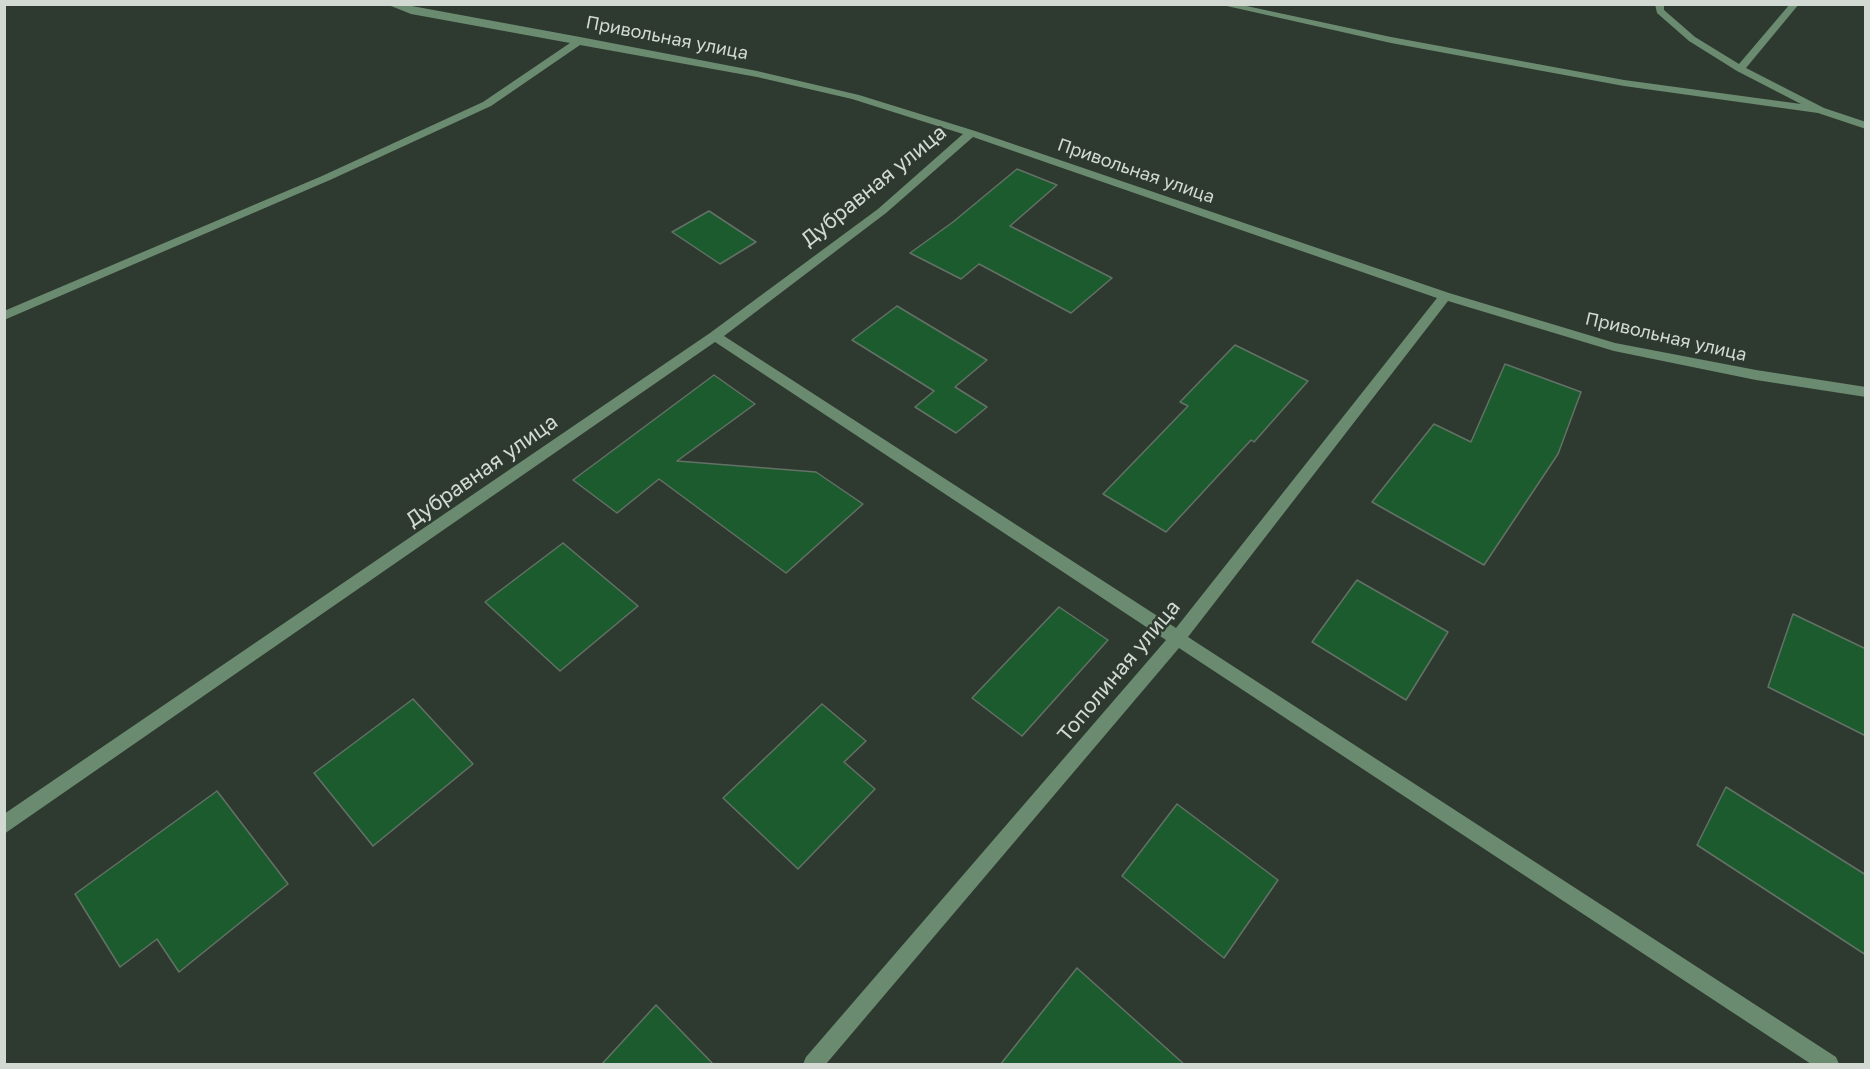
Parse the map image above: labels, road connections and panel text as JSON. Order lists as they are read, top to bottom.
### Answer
{
  "streets": {
    "street": ["Привольная улица", "Дубравная улица", "Тополиная улица"]
  },
  "crossings": [
    ["Привольная улица", "Дубравная улица"],
    ["Привольная улица", "Тополиная улица"]
  ]
}
